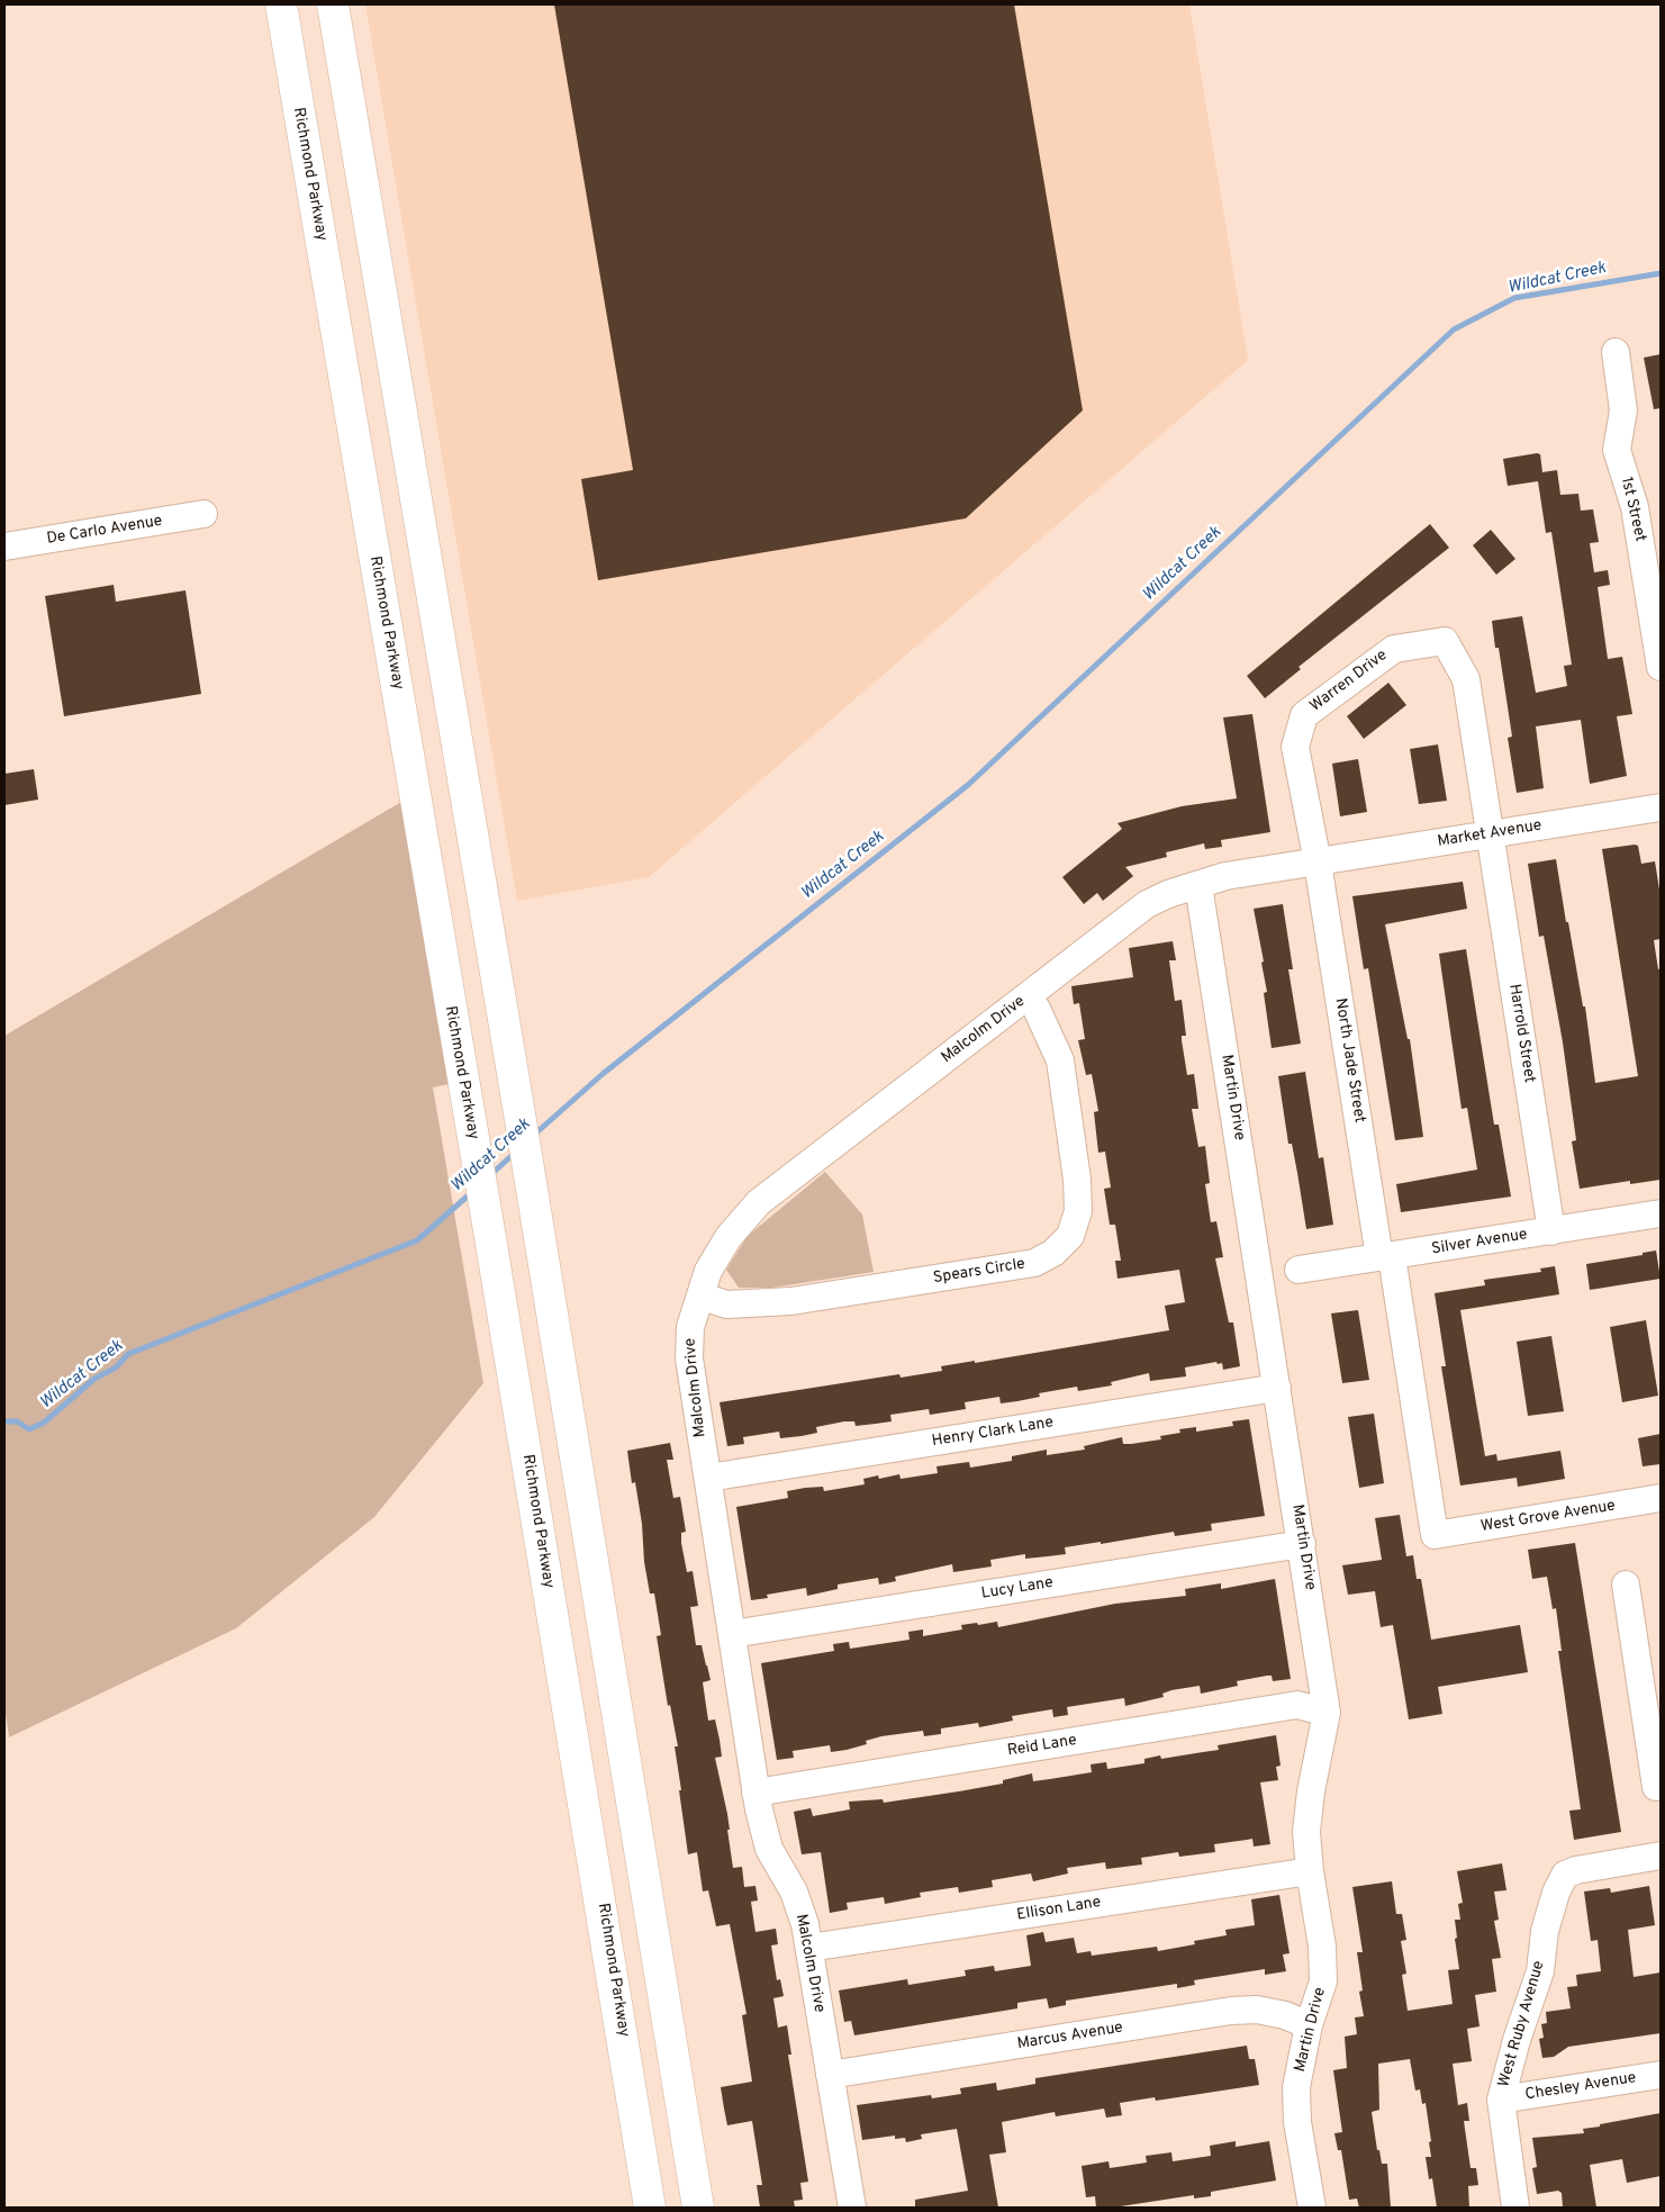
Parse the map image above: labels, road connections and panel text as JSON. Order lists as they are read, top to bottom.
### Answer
{
  "streets": {
    "highway": ["Richmond Parkway"],
    "street": [
      "1st Street",
      "De Carlo Avenue",
      "Warren Drive",
      "Market Avenue",
      "Malcolm Drive",
      "Harrold Street",
      "North Jade Street",
      "Martin Drive",
      "Silver Avenue",
      "Spears Circle",
      "Henry Clark Lane",
      "West Grove Avenue",
      "Lucy Lane",
      "Reid Lane",
      "Ellison Lane",
      "West Ruby Avenue",
      "Marcus Avenue",
      "Chesley Avenue"
    ]
  },
  "crossings": [
    ["Warren Drive", "Market Avenue"],
    ["Warren Drive", "Malcolm Drive"],
    ["Warren Drive", "Harrold Street"],
    ["Warren Drive", "North Jade Street"],
    ["Market Avenue", "Malcolm Drive"],
    ["Market Avenue", "Harrold Street"],
    ["Market Avenue", "North Jade Street"],
    ["Malcolm Drive", "North Jade Street"],
    ["Malcolm Drive", "Martin Drive"],
    ["Malcolm Drive", "Spears Circle"],
    ["Malcolm Drive", "Henry Clark Lane"],
    ["Malcolm Drive", "Lucy Lane"],
    ["Malcolm Drive", "Reid Lane"],
    ["Malcolm Drive", "Ellison Lane"],
    ["Malcolm Drive", "Marcus Avenue"],
    ["Harrold Street", "Silver Avenue"],
    ["North Jade Street", "Silver Avenue"],
    ["North Jade Street", "West Grove Avenue"],
    ["Martin Drive", "Henry Clark Lane"],
    ["Martin Drive", "Lucy Lane"],
    ["Martin Drive", "Reid Lane"],
    ["Martin Drive", "Ellison Lane"],
    ["Martin Drive", "Marcus Avenue"],
    ["West Ruby Avenue", "Chesley Avenue"]
  ],
  "water": ["Wildcat Creek"]
}
